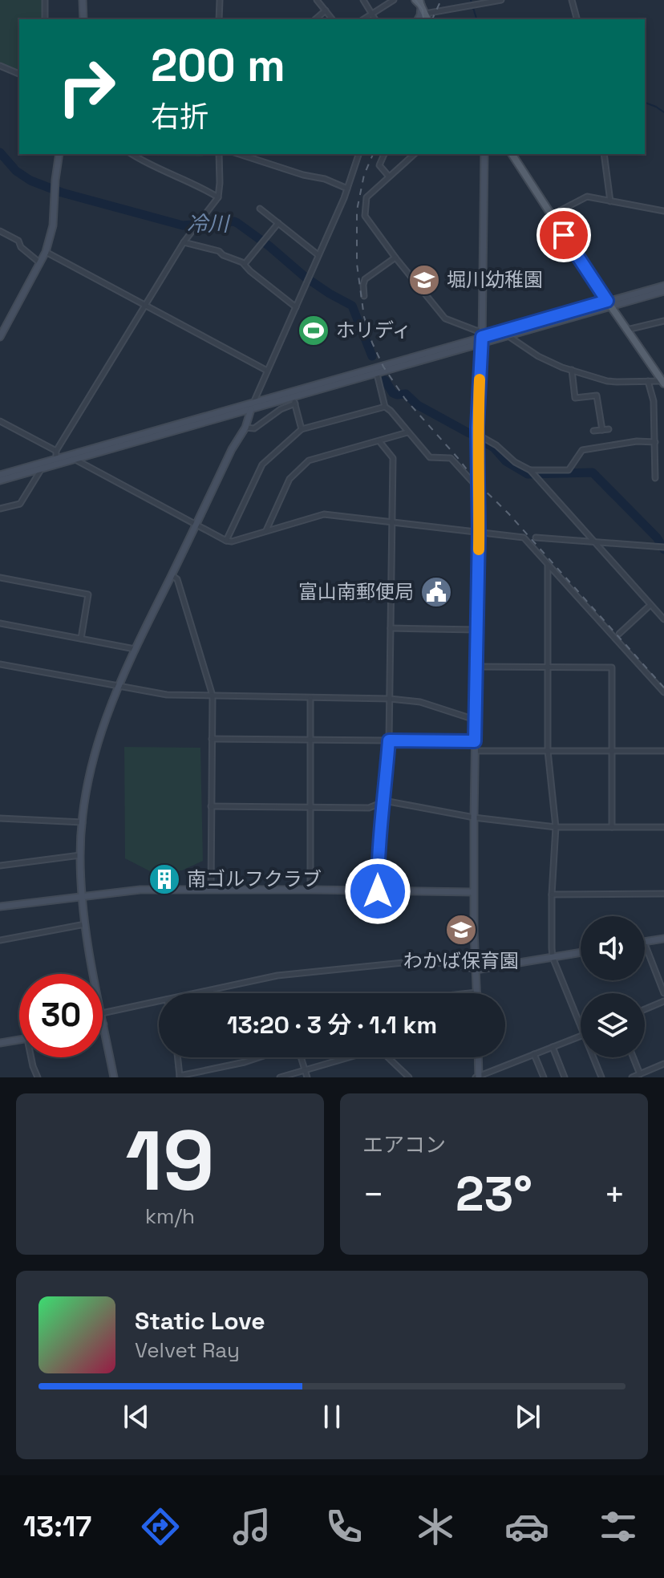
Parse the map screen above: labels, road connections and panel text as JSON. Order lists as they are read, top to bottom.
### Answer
{
  "water": ["冷川"],
  "places": {
    "school or university": ["堀川幼稚園", "わかば保育園"],
    "sports": ["ホリディ"],
    "public building": ["富山南郵便局"],
    "building": ["南ゴルフクラブ"]
  },
  "page": {
    "turn": ["200 m", "右折"],
    "limit": "30",
    "trip": "13:20 · 3 分 · 1.1 km",
    "tile": [
      ["19", "km/h"],
      "エアコン"
    ],
    "heat": ["−", "23°", "+"],
    "song": ["Static Love", "Velvet Ray"],
    "tabs": "13:17"
  }
}
